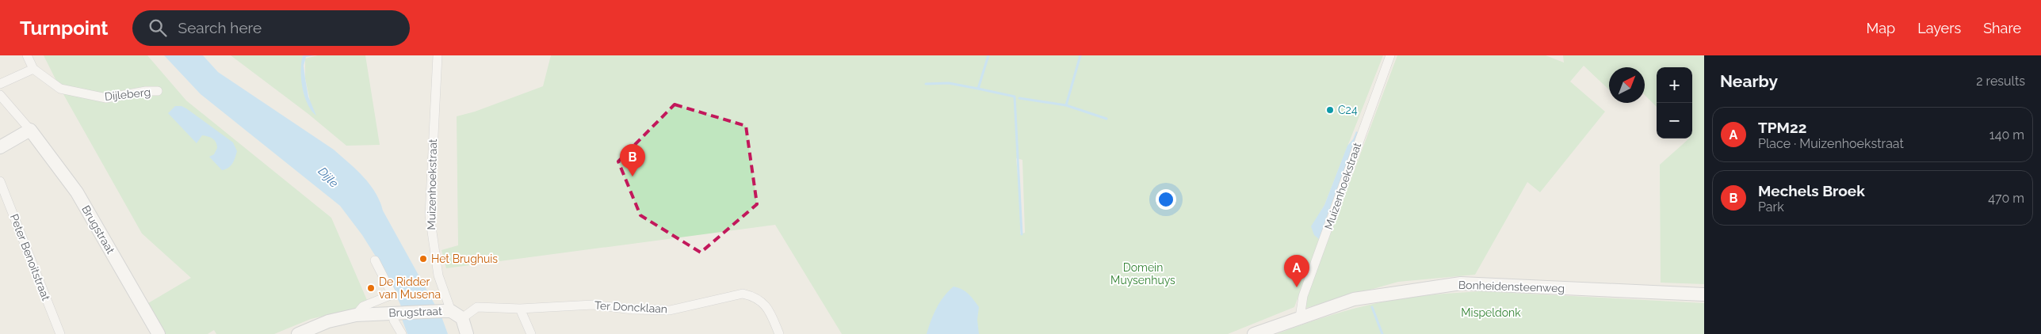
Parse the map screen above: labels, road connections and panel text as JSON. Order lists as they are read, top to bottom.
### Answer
{
  "streets": {
    "street": [
      "Dijleberg",
      "Muizenhoekstraat",
      "Brugstraat",
      "Peter Benoitstraat",
      "Bonheidensteenweg",
      "Ter Doncklaan"
    ]
  },
  "crossings": [
    ["Muizenhoekstraat", "Brugstraat"],
    ["Muizenhoekstraat", "Bonheidensteenweg"],
    ["Muizenhoekstraat", "Ter Doncklaan"],
    ["Brugstraat", "Ter Doncklaan"]
  ],
  "water": ["Dijle"],
  "parks": ["Domein Muysenhuys", "Mispeldonk"],
  "places": ["C24", "Het Brughuis", "De Ridder van Musena"],
  "north": "top right",
  "page": {
    "header": "Turnpoint",
    "search": "Search here",
    "nav": ["Map", "Layers", "Share"],
    "heading": ["Nearby", "2 results"],
    "map_buttons": ["+", "−"],
    "list": [
      {
        "mark": "A",
        "name": "TPM22",
        "note": "Place · Muizenhoekstraat",
        "value": "140 m"
      },
      {
        "mark": "B",
        "name": "Mechels Broek",
        "note": "Park",
        "value": "470 m"
      }
    ],
    "pins": ["B", "A"]
  }
}
